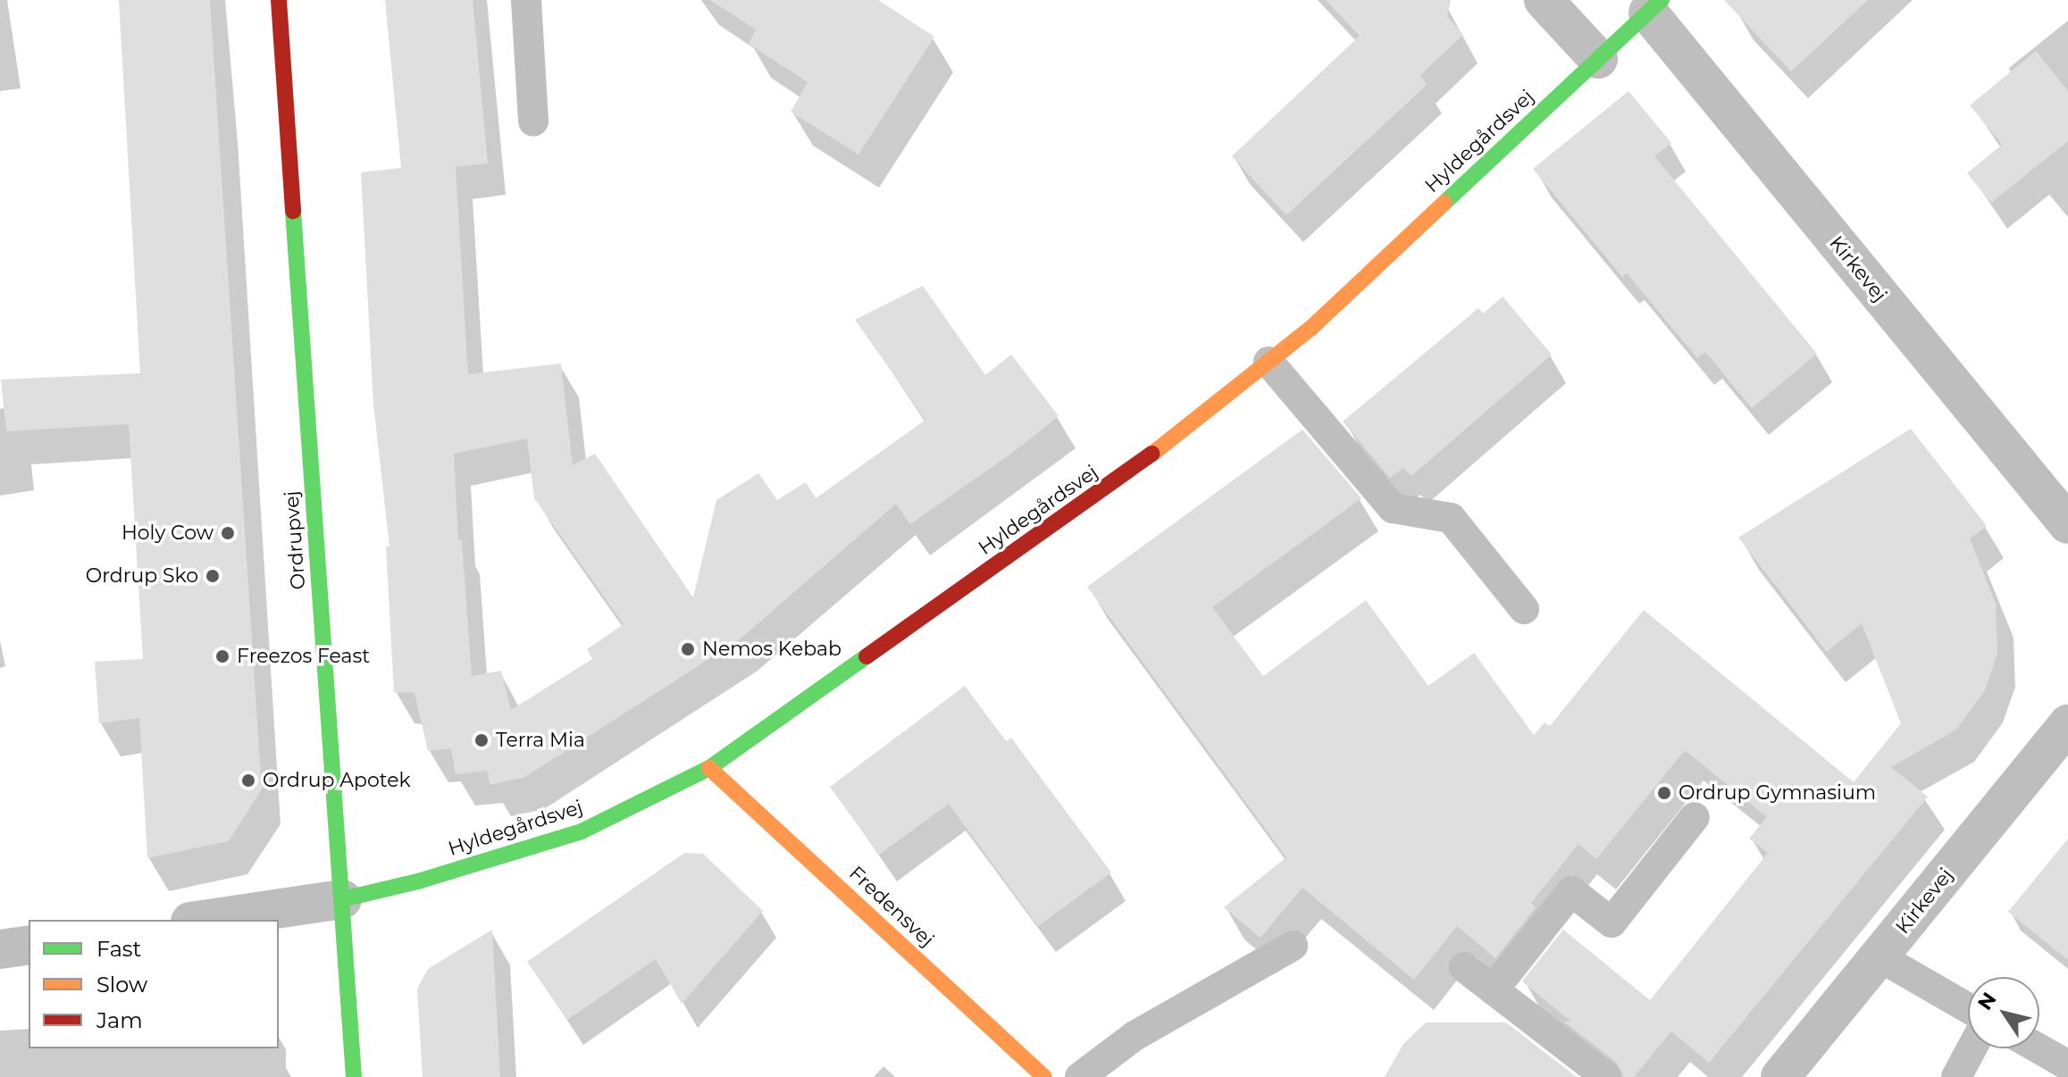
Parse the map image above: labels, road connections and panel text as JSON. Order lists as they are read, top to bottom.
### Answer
{
  "streets": {
    "street": [
      "Hyldegårdsvej",
      "Kirkevej",
      "Ordrupvej",
      "Fredensvej"
    ]
  },
  "crossings": [
    ["Hyldegårdsvej", "Kirkevej"],
    ["Hyldegårdsvej", "Ordrupvej"],
    ["Hyldegårdsvej", "Fredensvej"]
  ],
  "places": [
    "Holy Cow",
    "Ordrup Sko",
    "Nemos Kebab",
    "Freezos Feast",
    "Terra Mia",
    "Ordrup Apotek",
    "Ordrup Gymnasium"
  ],
  "legend": ["Fast", "Slow", "Jam"],
  "north": "top left"
}
